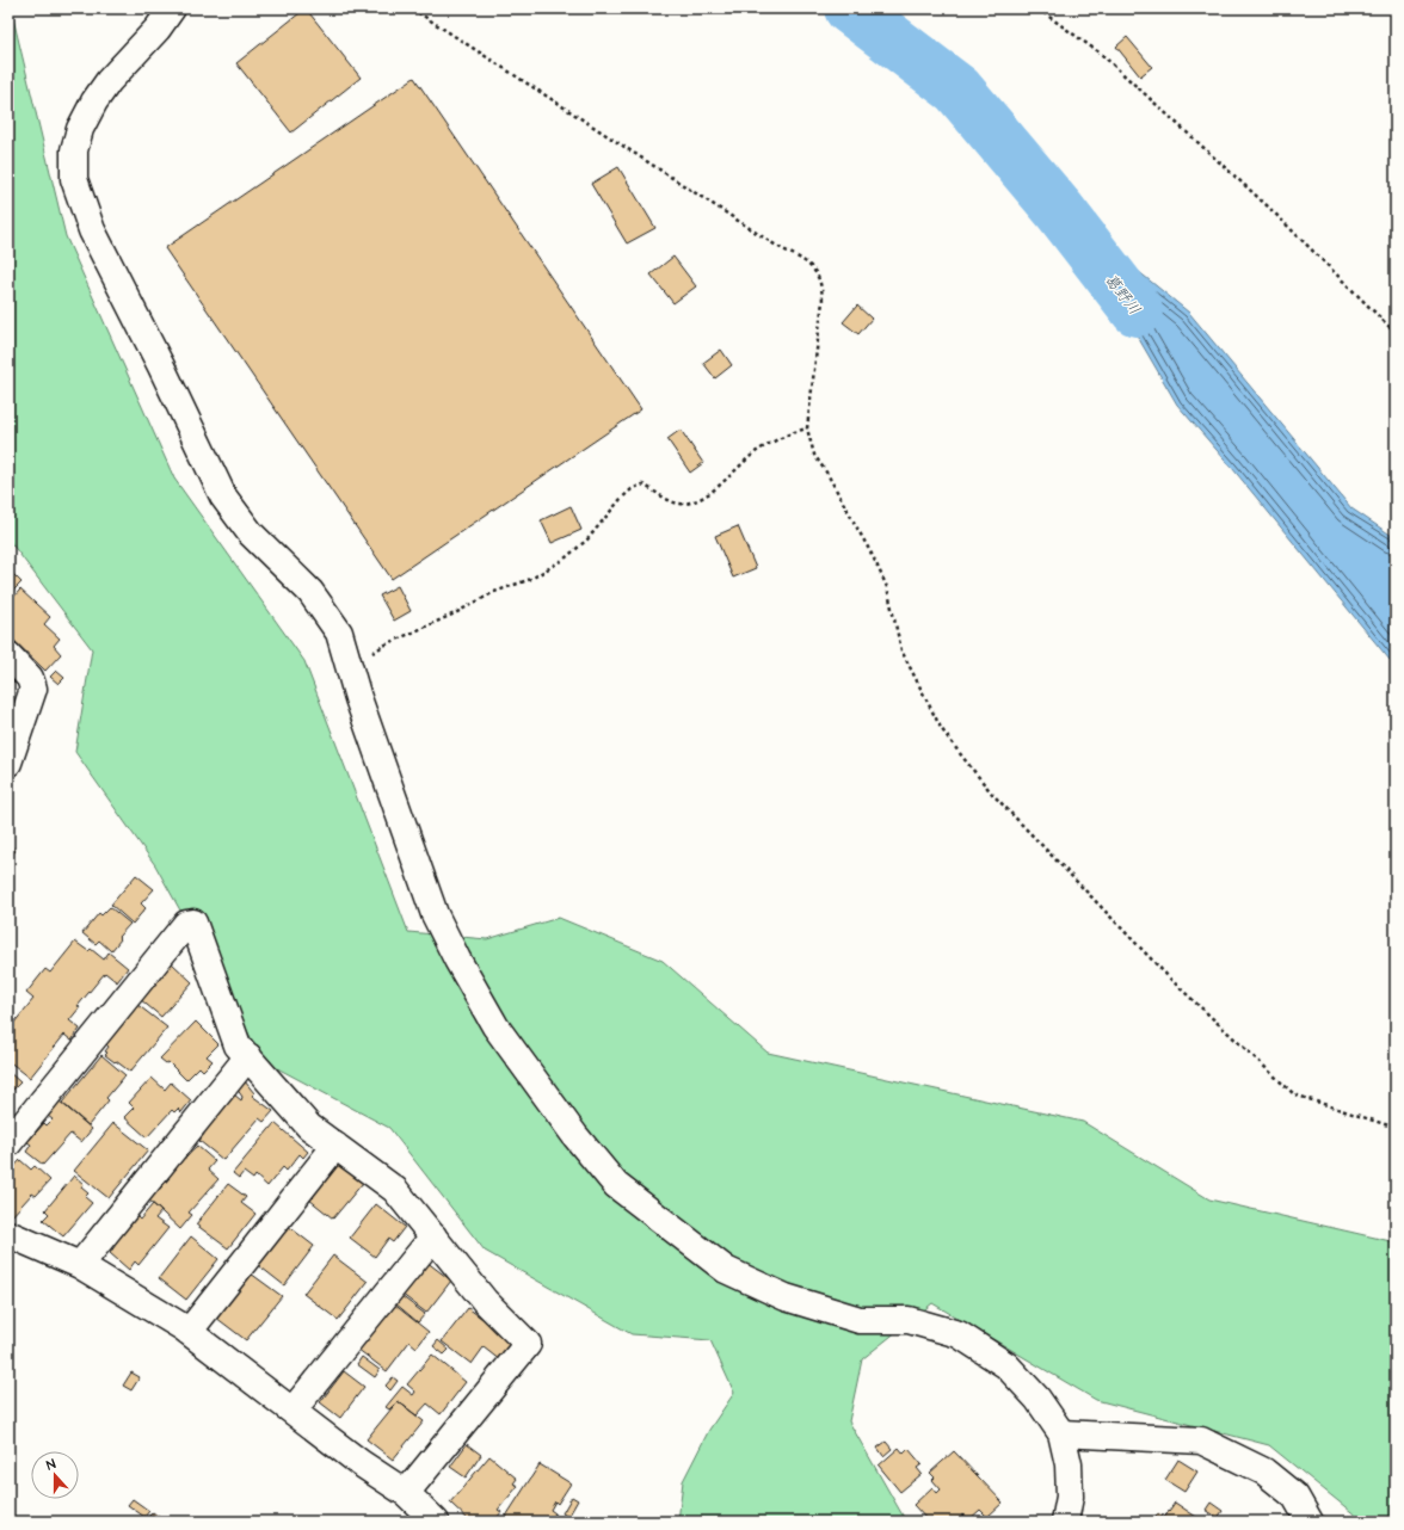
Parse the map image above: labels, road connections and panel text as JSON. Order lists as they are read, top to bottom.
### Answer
{
  "water": ["葛野川"],
  "north": "top"
}
